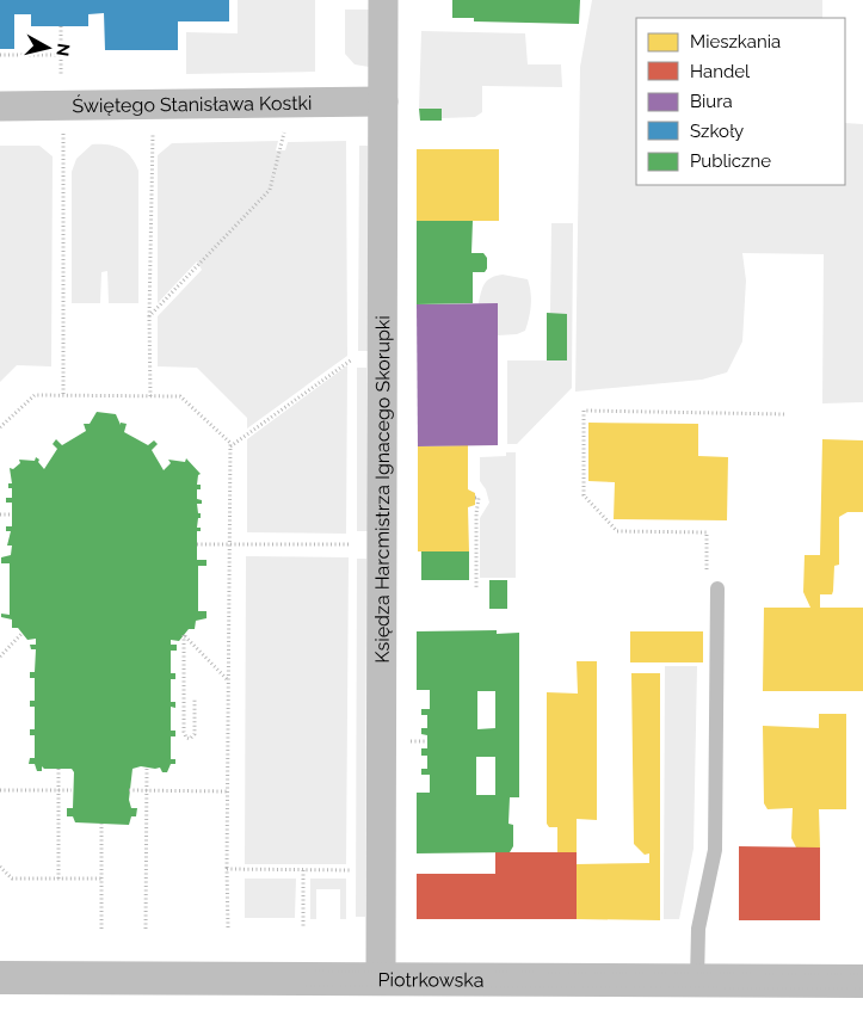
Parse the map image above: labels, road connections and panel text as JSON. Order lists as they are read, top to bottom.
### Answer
{
  "streets": {
    "street": ["Świętego Stanisława Kostki", "Księdza Harcmistrza Ignacego Skorupki", "Piotrkowska"]
  },
  "crossings": [
    ["Świętego Stanisława Kostki", "Księdza Harcmistrza Ignacego Skorupki"],
    ["Księdza Harcmistrza Ignacego Skorupki", "Piotrkowska"]
  ],
  "legend": [
    "Mieszkania",
    "Handel",
    "Biura",
    "Szkoły",
    "Publiczne"
  ],
  "north": "right"
}
